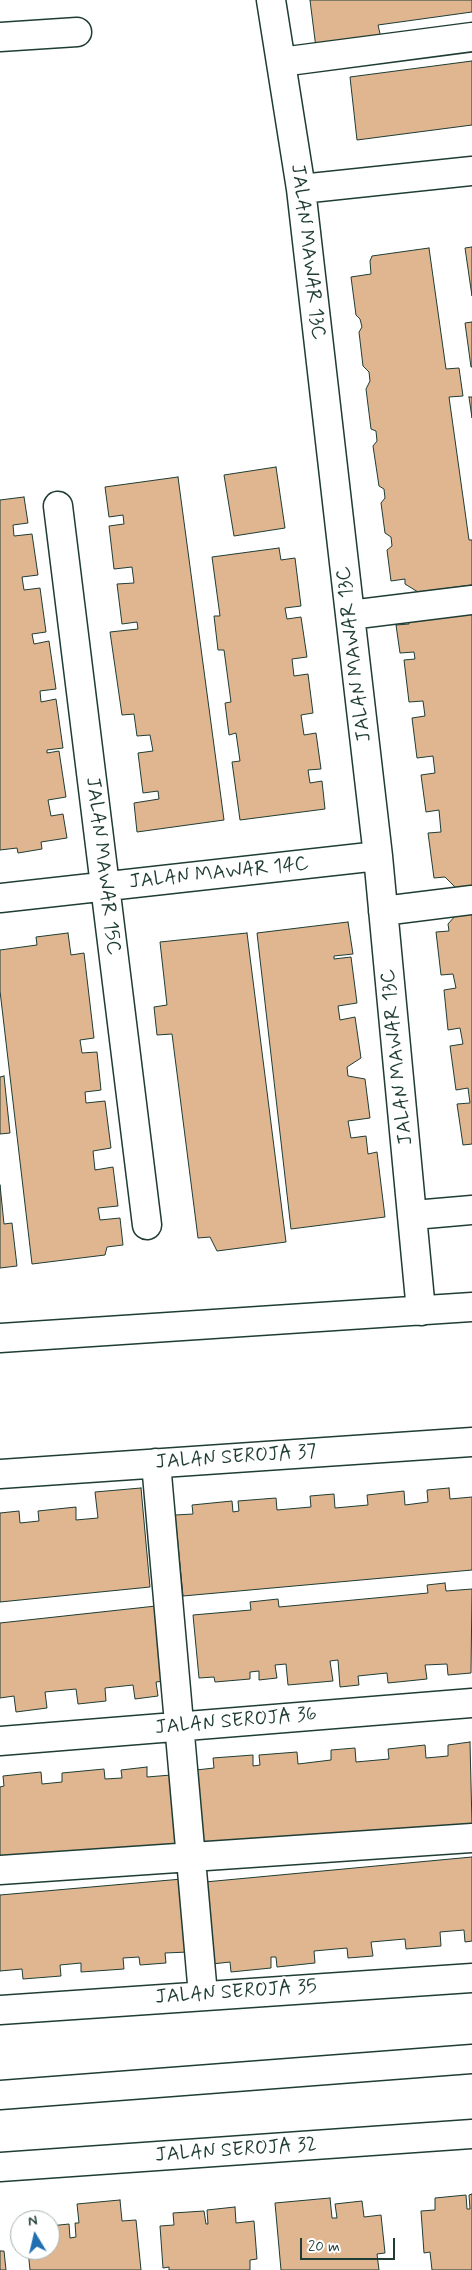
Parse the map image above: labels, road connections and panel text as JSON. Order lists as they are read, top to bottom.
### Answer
{
  "streets": {
    "street": [
      "JALAN MAWAR 13C",
      "JALAN MAWAR 15C",
      "JALAN MAWAR 14C",
      "JALAN SEROJA 37",
      "JALAN SEROJA 36",
      "JALAN SEROJA 35",
      "JALAN SEROJA 32"
    ]
  },
  "crossings": [
    ["JALAN MAWAR 13C", "JALAN MAWAR 14C"],
    ["JALAN MAWAR 15C", "JALAN MAWAR 14C"]
  ],
  "scale_bar": "20 m",
  "north": "top"
}
